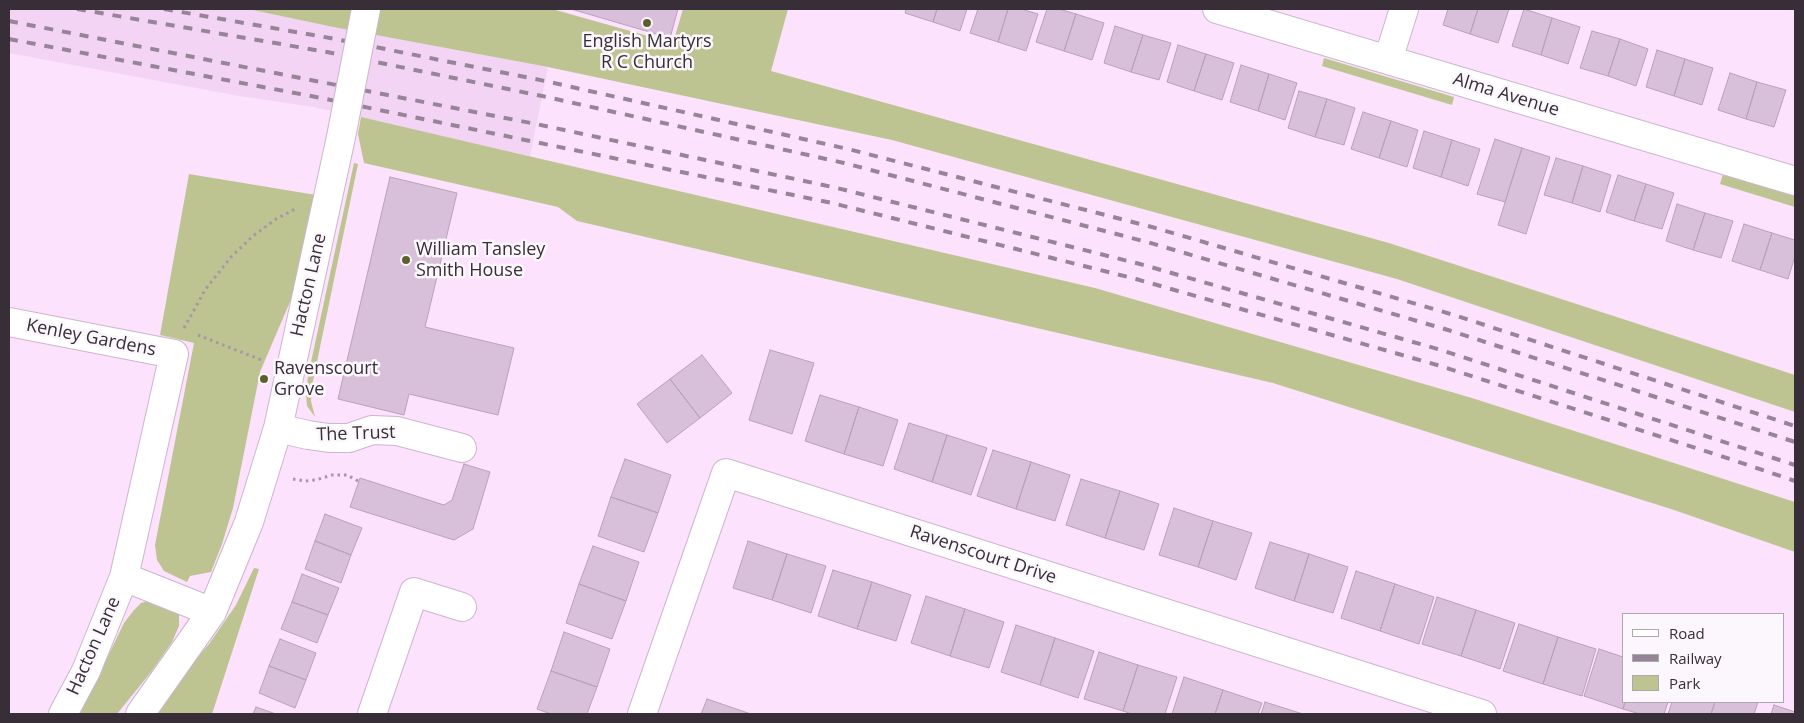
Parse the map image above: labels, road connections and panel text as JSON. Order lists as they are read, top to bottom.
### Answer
{
  "streets": {
    "street": [
      "Alma Avenue",
      "Hacton Lane",
      "Kenley Gardens",
      "The Trust",
      "Ravenscourt Drive"
    ]
  },
  "crossings": [
    ["Hacton Lane", "Kenley Gardens"],
    ["Hacton Lane", "The Trust"]
  ],
  "places": ["English Martyrs R C Church", "William Tansley Smith House", "Ravenscourt Grove"],
  "legend": ["Road", "Railway", "Park"]
}
